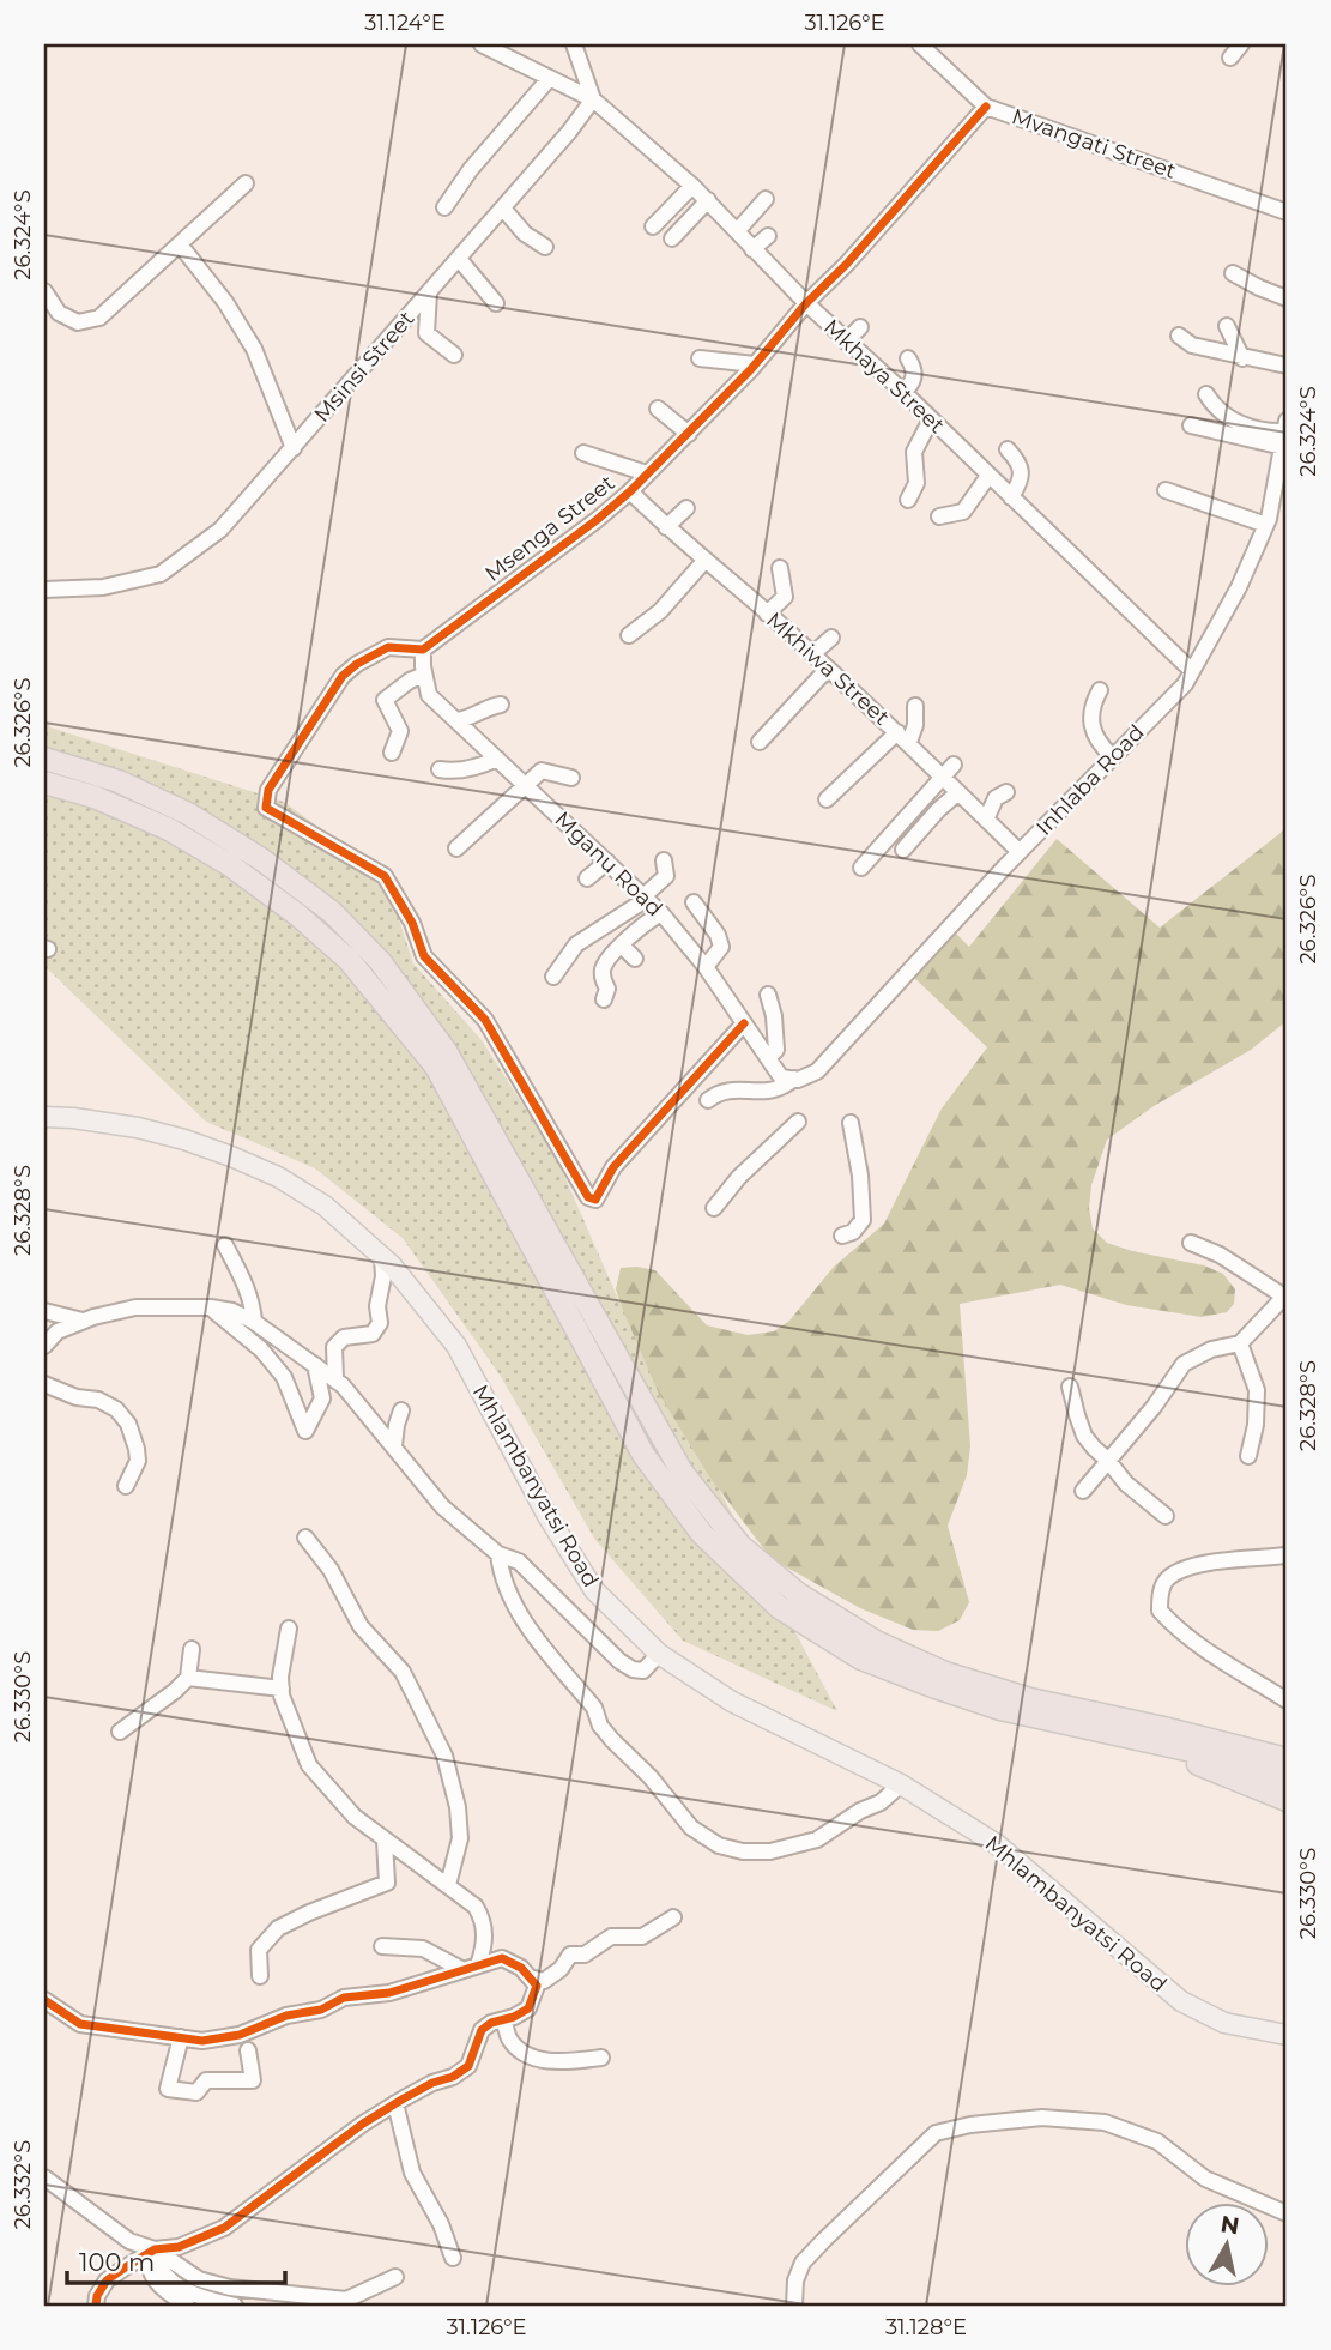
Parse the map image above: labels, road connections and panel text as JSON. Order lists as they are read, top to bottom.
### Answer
{
  "streets": {
    "main road": ["Mhlambanyatsi Road"],
    "street": [
      "Mvangati Street",
      "Msinsi Street",
      "Mkhaya Street",
      "Msenga Street",
      "Mkhiwa Street",
      "Inhlaba Road",
      "Mganu Road"
    ]
  },
  "crossings": [
    ["Mvangati Street", "Msenga Street"],
    ["Msinsi Street", "Mkhaya Street"],
    ["Mkhaya Street", "Msenga Street"],
    ["Mkhaya Street", "Inhlaba Road"],
    ["Msenga Street", "Mkhiwa Street"],
    ["Msenga Street", "Mganu Road"],
    ["Mkhiwa Street", "Inhlaba Road"],
    ["Inhlaba Road", "Mganu Road"]
  ],
  "scale_bar": "100 m",
  "north": "top",
  "coordinates": [
    "31.124°E",
    "31.126°E",
    "26.324°S",
    "26.326°S",
    "26.328°S",
    "26.330°S",
    "26.332°S",
    "31.128°E"
  ]
}
